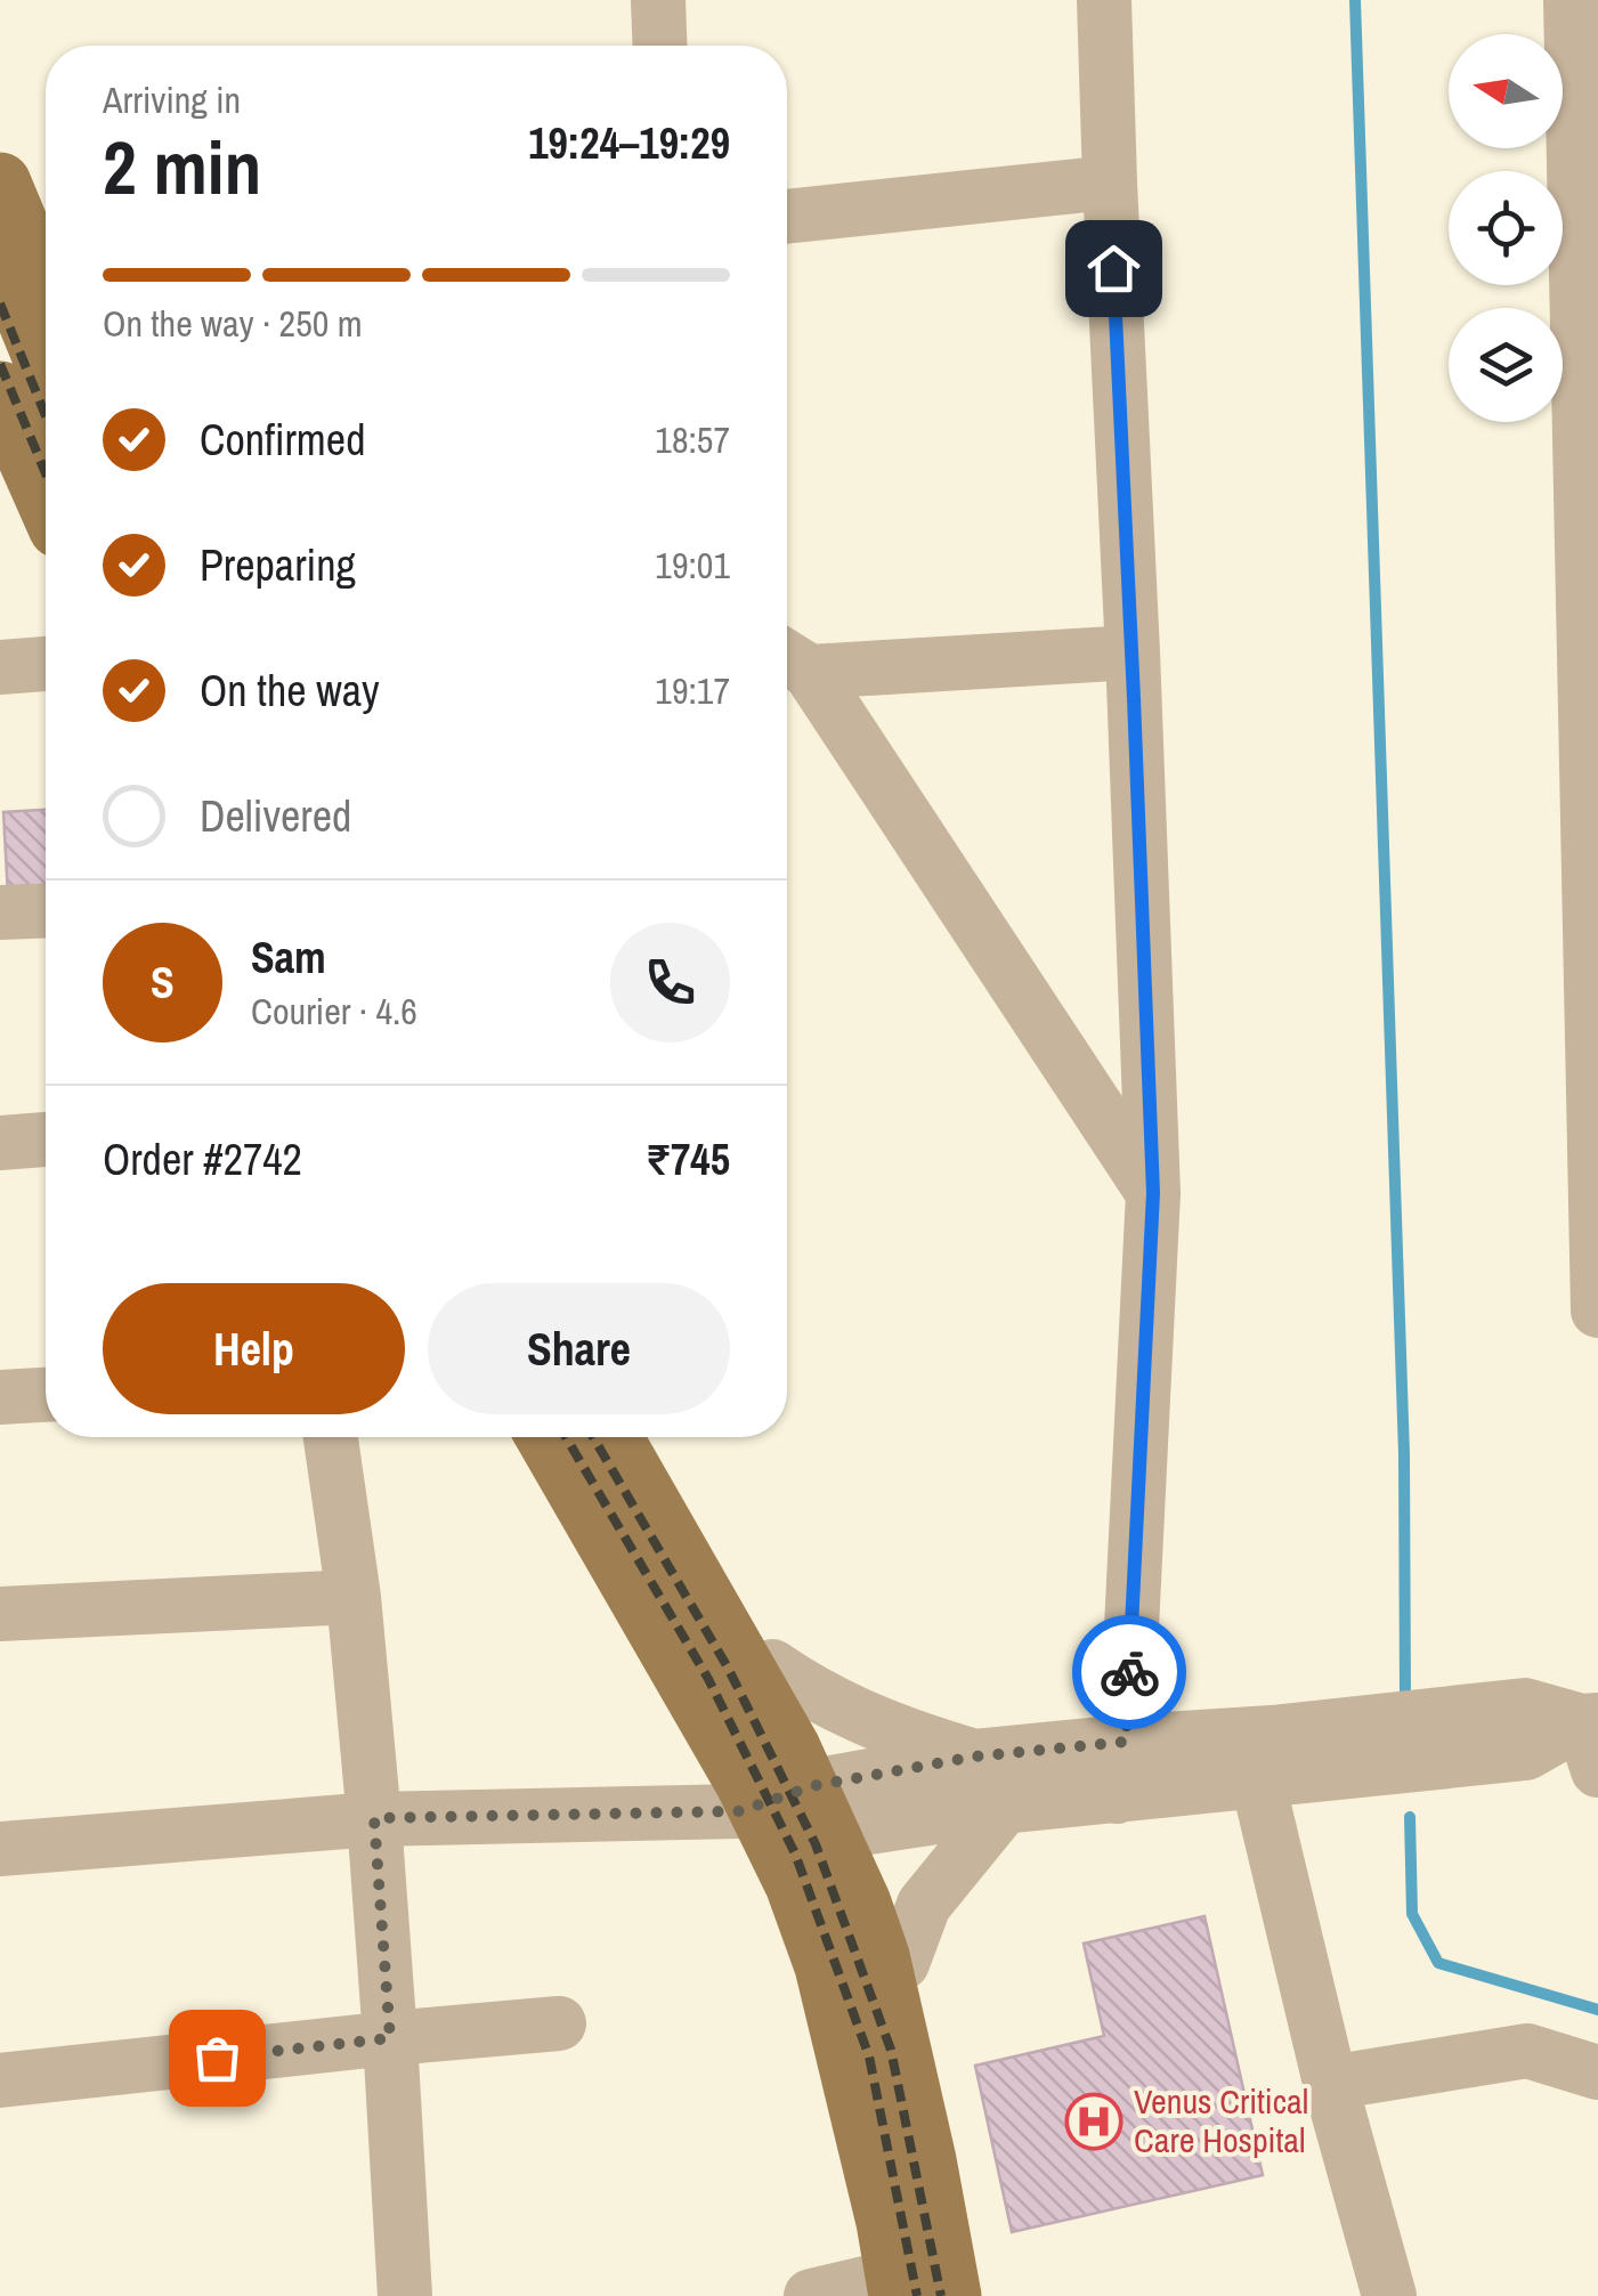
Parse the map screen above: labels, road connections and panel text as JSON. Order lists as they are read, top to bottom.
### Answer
{
  "places": {
    "hospital": ["Venus Critical Care Hospital"]
  },
  "north": "left",
  "page": {
    "heading": ["2 min", "Arriving in", "19:24–19:29"],
    "panel": [
      "Sam",
      "Courier · 4.6",
      "Order #2742",
      "₹745"
    ],
    "bar": "On the way · 250 m",
    "list": [
      ["Confirmed", "18:57"],
      ["Preparing", "19:01"],
      ["On the way", "19:17"],
      "Delivered"
    ],
    "round": "S",
    "buttons": ["Help", "Share"]
  }
}
